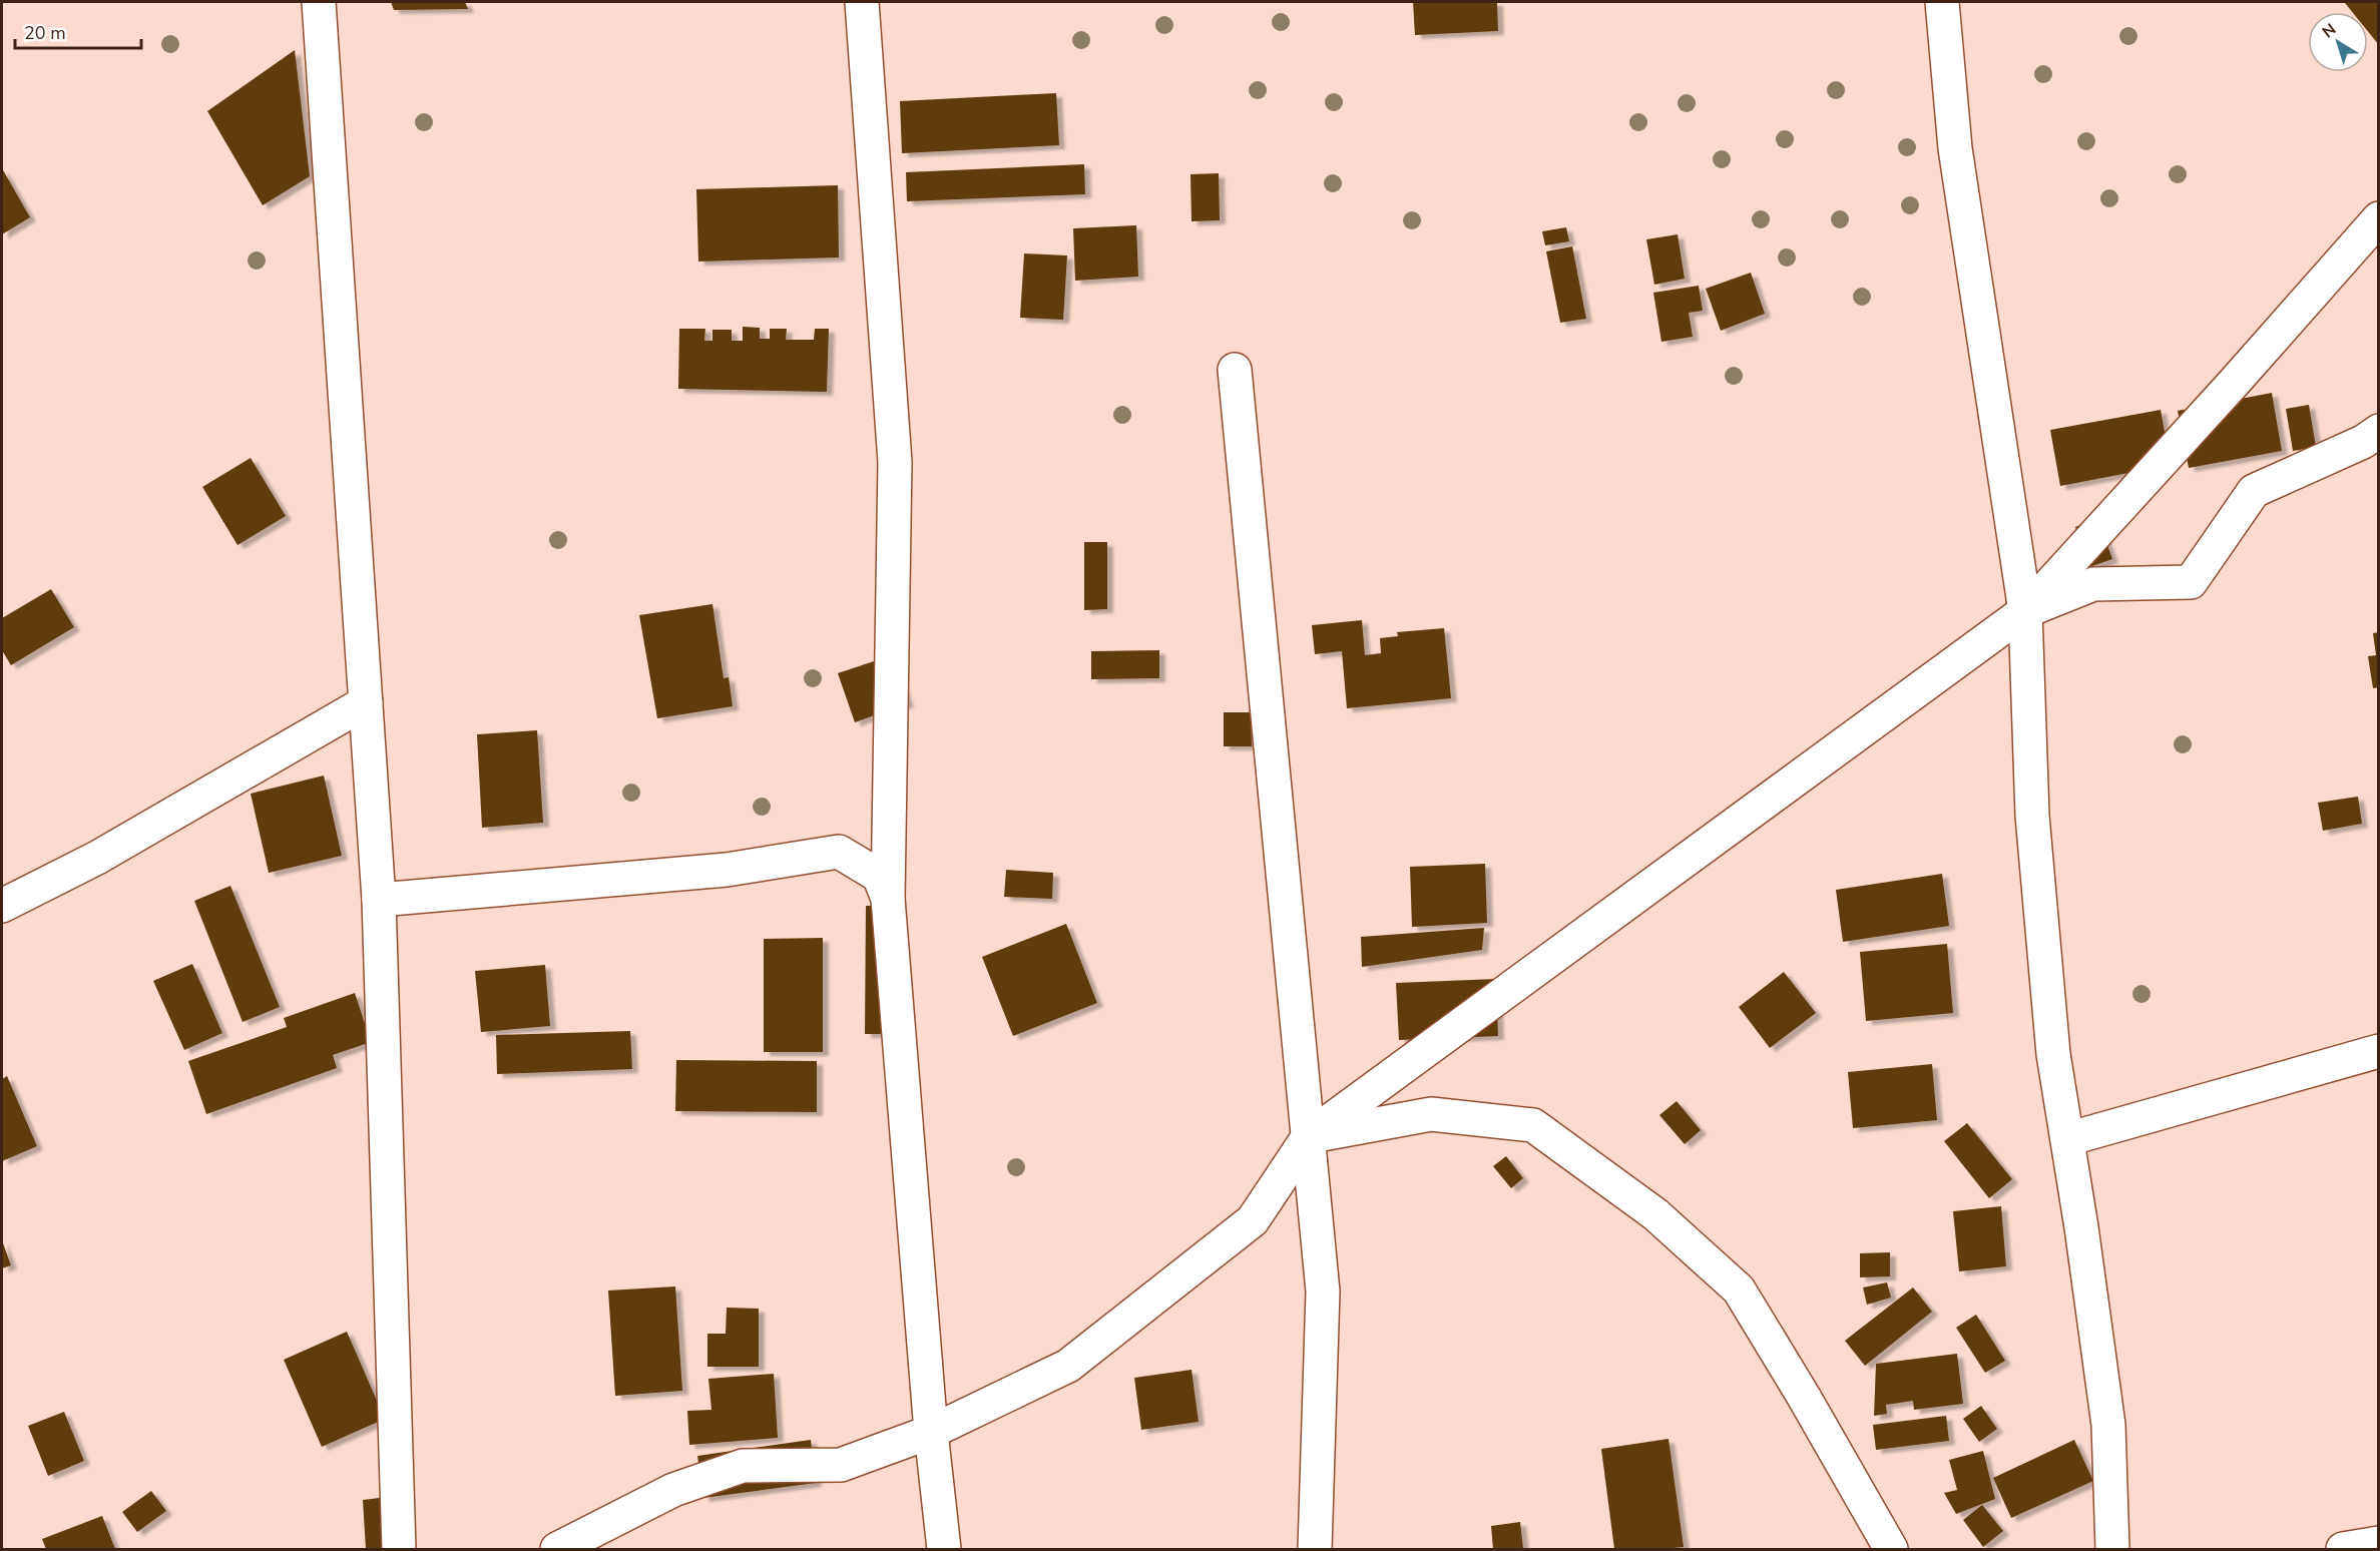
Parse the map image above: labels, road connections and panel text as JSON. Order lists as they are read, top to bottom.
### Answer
{
  "scale_bar": "20 m",
  "north": "top left"
}
